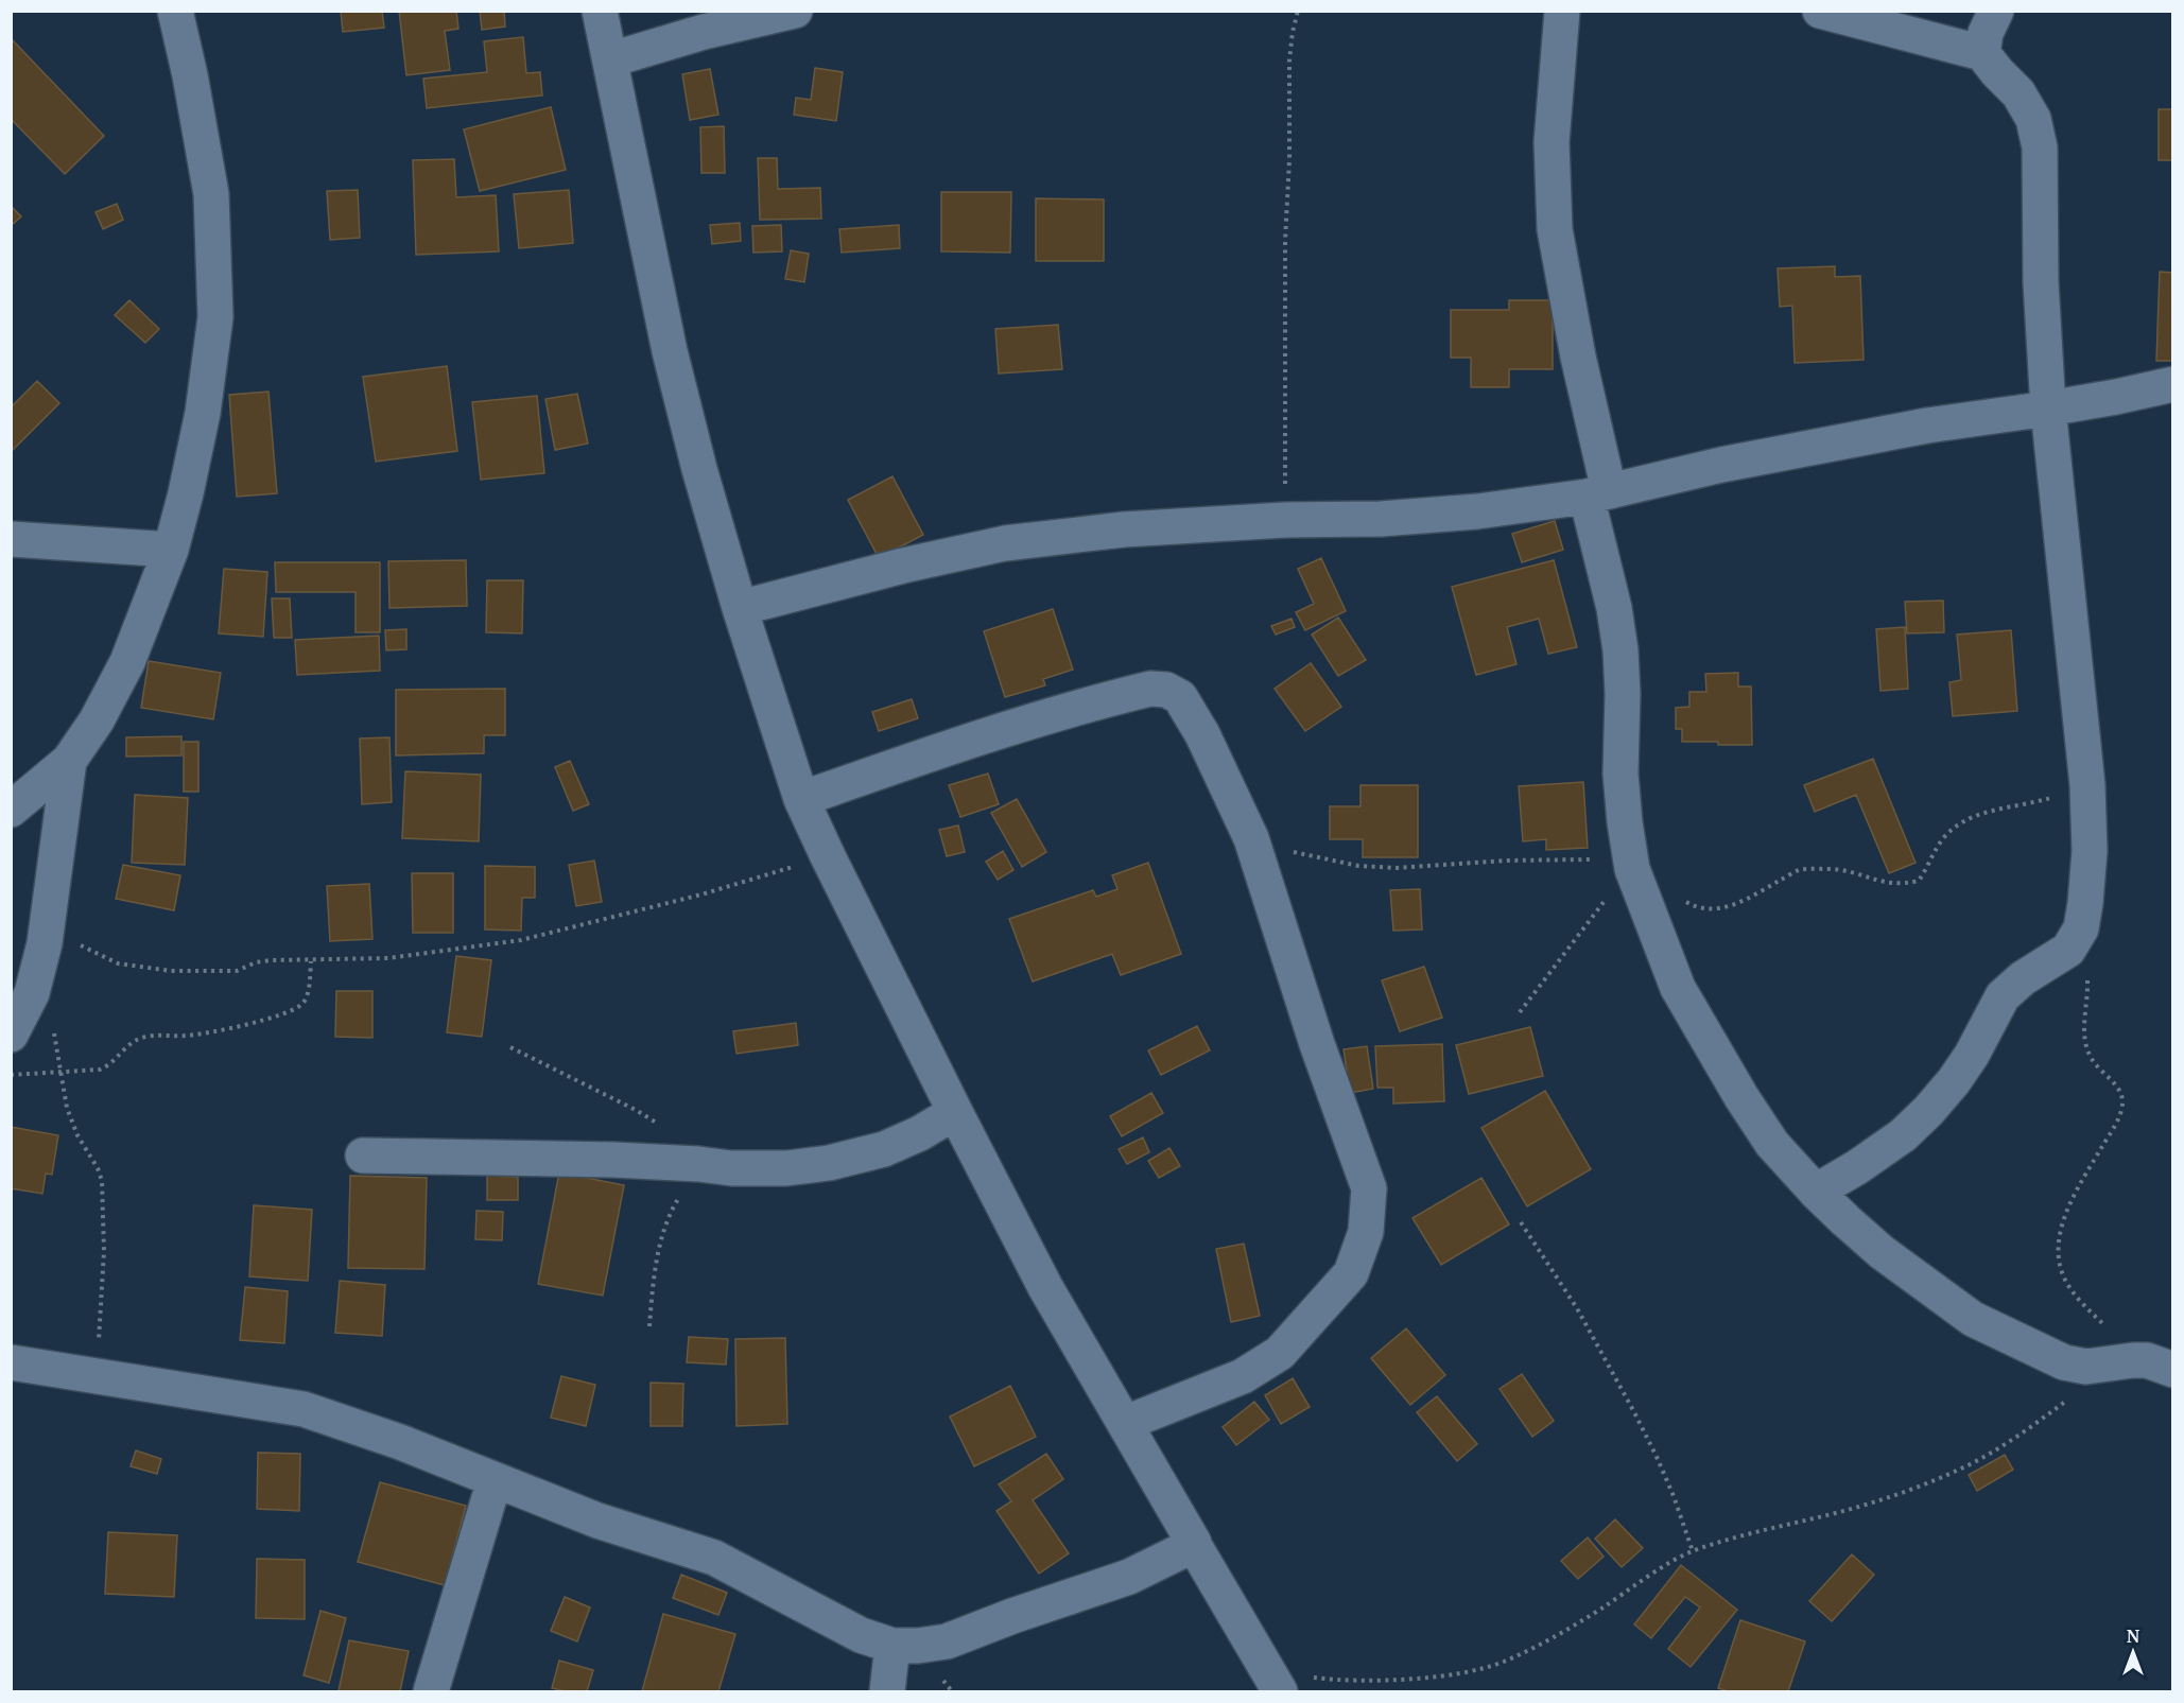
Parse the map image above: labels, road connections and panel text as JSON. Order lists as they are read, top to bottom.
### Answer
{
  "north": "top"
}
